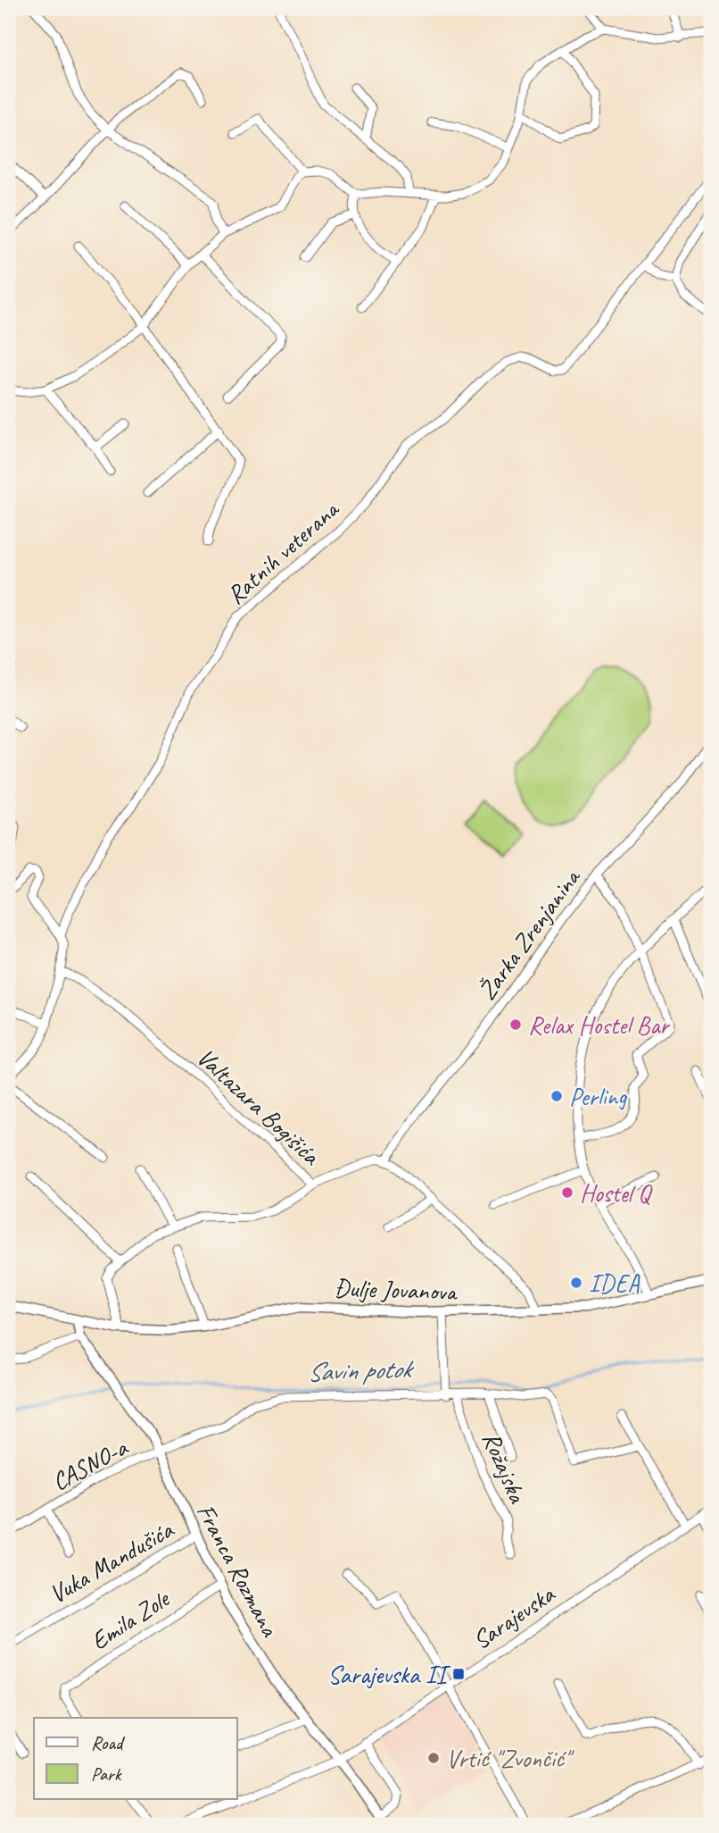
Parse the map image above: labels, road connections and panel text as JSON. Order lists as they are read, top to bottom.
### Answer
{
  "streets": {
    "street": [
      "Ratnih veterana",
      "Žarka Zrenjanina",
      "Valtazara Bogišića",
      "Đulje Jovanova",
      "CASNO-a",
      "Rožajska",
      "Vuka Mandušića",
      "Franca Rozmana",
      "Sarajevska",
      "Emila Zole"
    ]
  },
  "crossings": [
    ["Ratnih veterana", "Valtazara Bogišića"],
    ["Žarka Zrenjanina", "Valtazara Bogišića"],
    ["Đulje Jovanova", "Franca Rozmana"],
    ["CASNO-a", "Rožajska"],
    ["CASNO-a", "Franca Rozmana"],
    ["Vuka Mandušića", "Franca Rozmana"],
    ["Franca Rozmana", "Sarajevska"],
    ["Franca Rozmana", "Emila Zole"]
  ],
  "water": ["Savin potok"],
  "places": {
    "other": [
      "Relax Hostel Bar",
      "Perling",
      "Hostel Q",
      "IDEA",
      "Vrtić \"Zvončić\""
    ],
    "transit": ["Sarajevska II"]
  },
  "legend": ["Road", "Park"]
}
